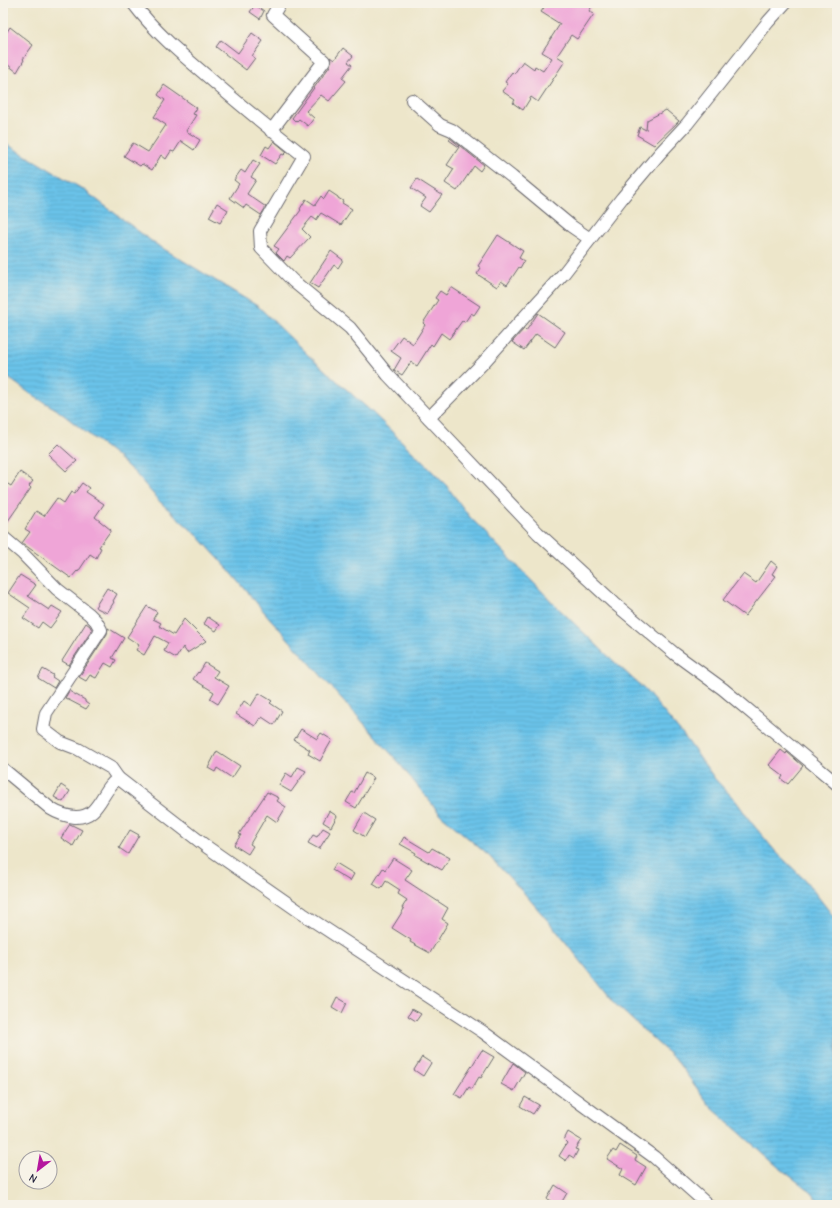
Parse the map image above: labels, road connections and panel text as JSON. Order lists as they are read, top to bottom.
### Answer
{
  "north": "bottom left"
}
